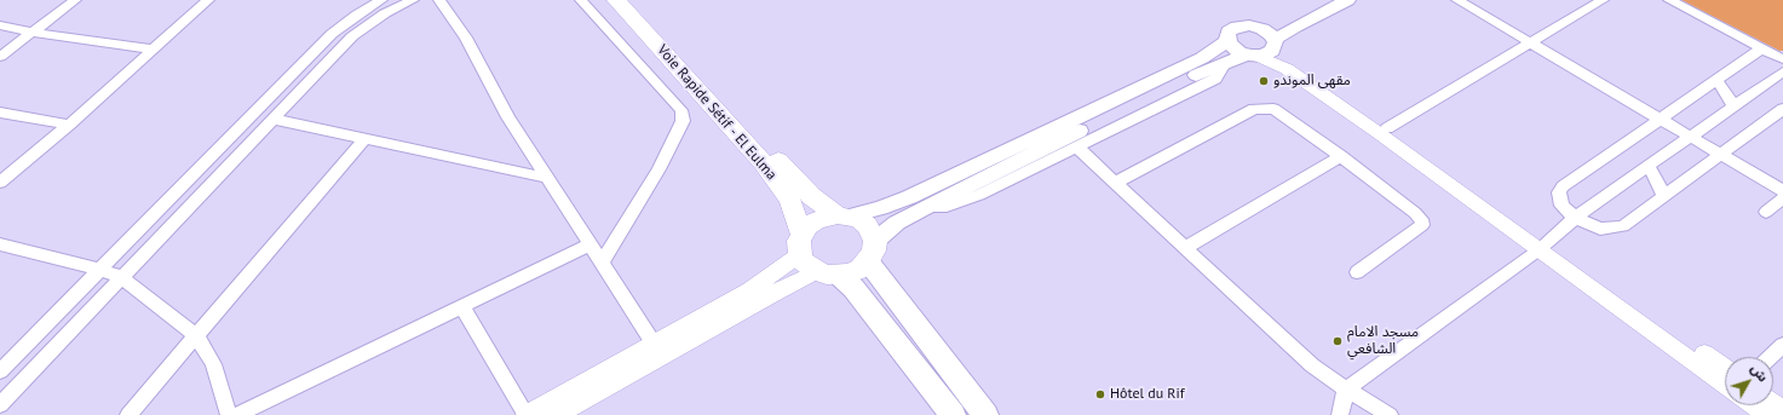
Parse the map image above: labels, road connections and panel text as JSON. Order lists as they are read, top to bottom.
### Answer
{
  "streets": {
    "highway": ["Voie Rapide Sétif - El Eulma"]
  },
  "places": ["مقهى الموندو", "مسجد الامام الشافعي", "Hôtel du Rif"],
  "north": "top right"
}
